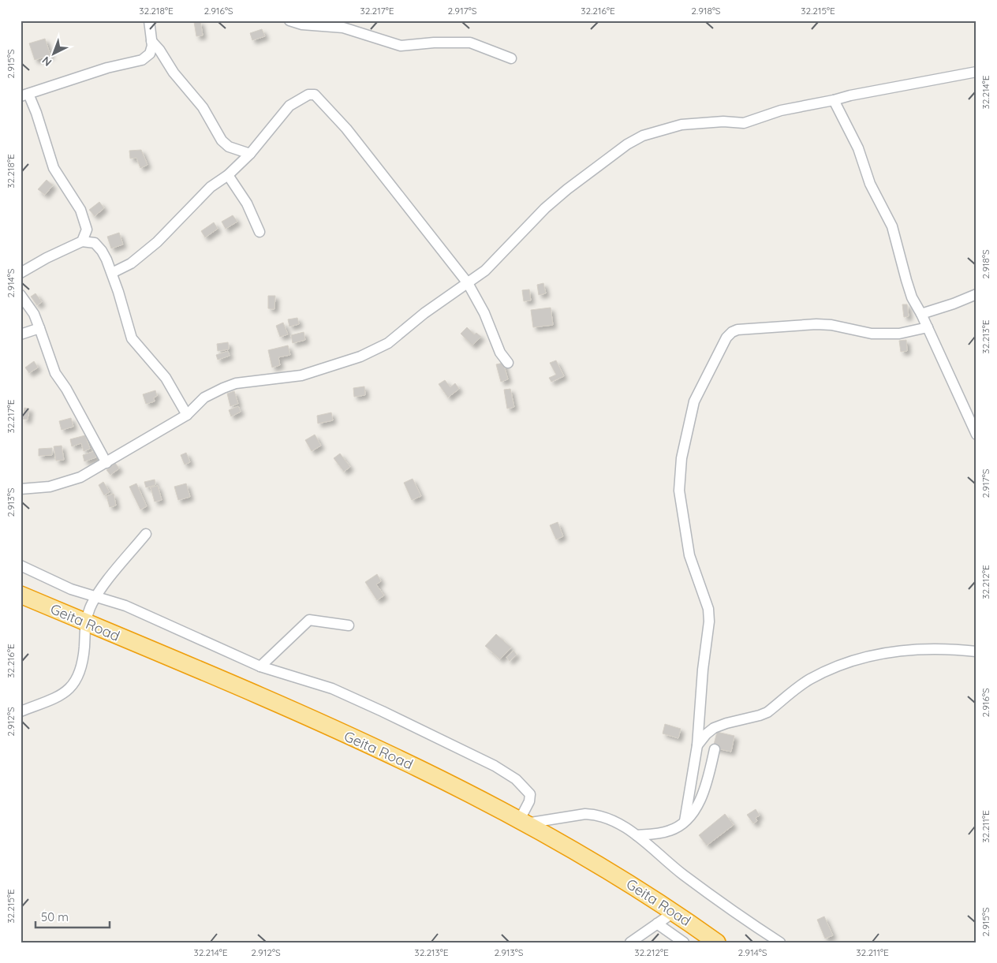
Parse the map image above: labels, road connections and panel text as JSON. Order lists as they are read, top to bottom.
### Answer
{
  "streets": {
    "highway": ["Geita Road"]
  },
  "scale_bar": "50 m",
  "north": "bottom left",
  "coordinates": [
    "32.218°E",
    "2.916°S",
    "32.217°E",
    "2.917°S",
    "32.216°E",
    "2.918°S",
    "32.215°E",
    "2.915°S",
    "32.214°E",
    "2.914°S",
    "32.213°E",
    "2.913°S",
    "32.212°E",
    "2.912°S",
    "32.211°E"
  ]
}
